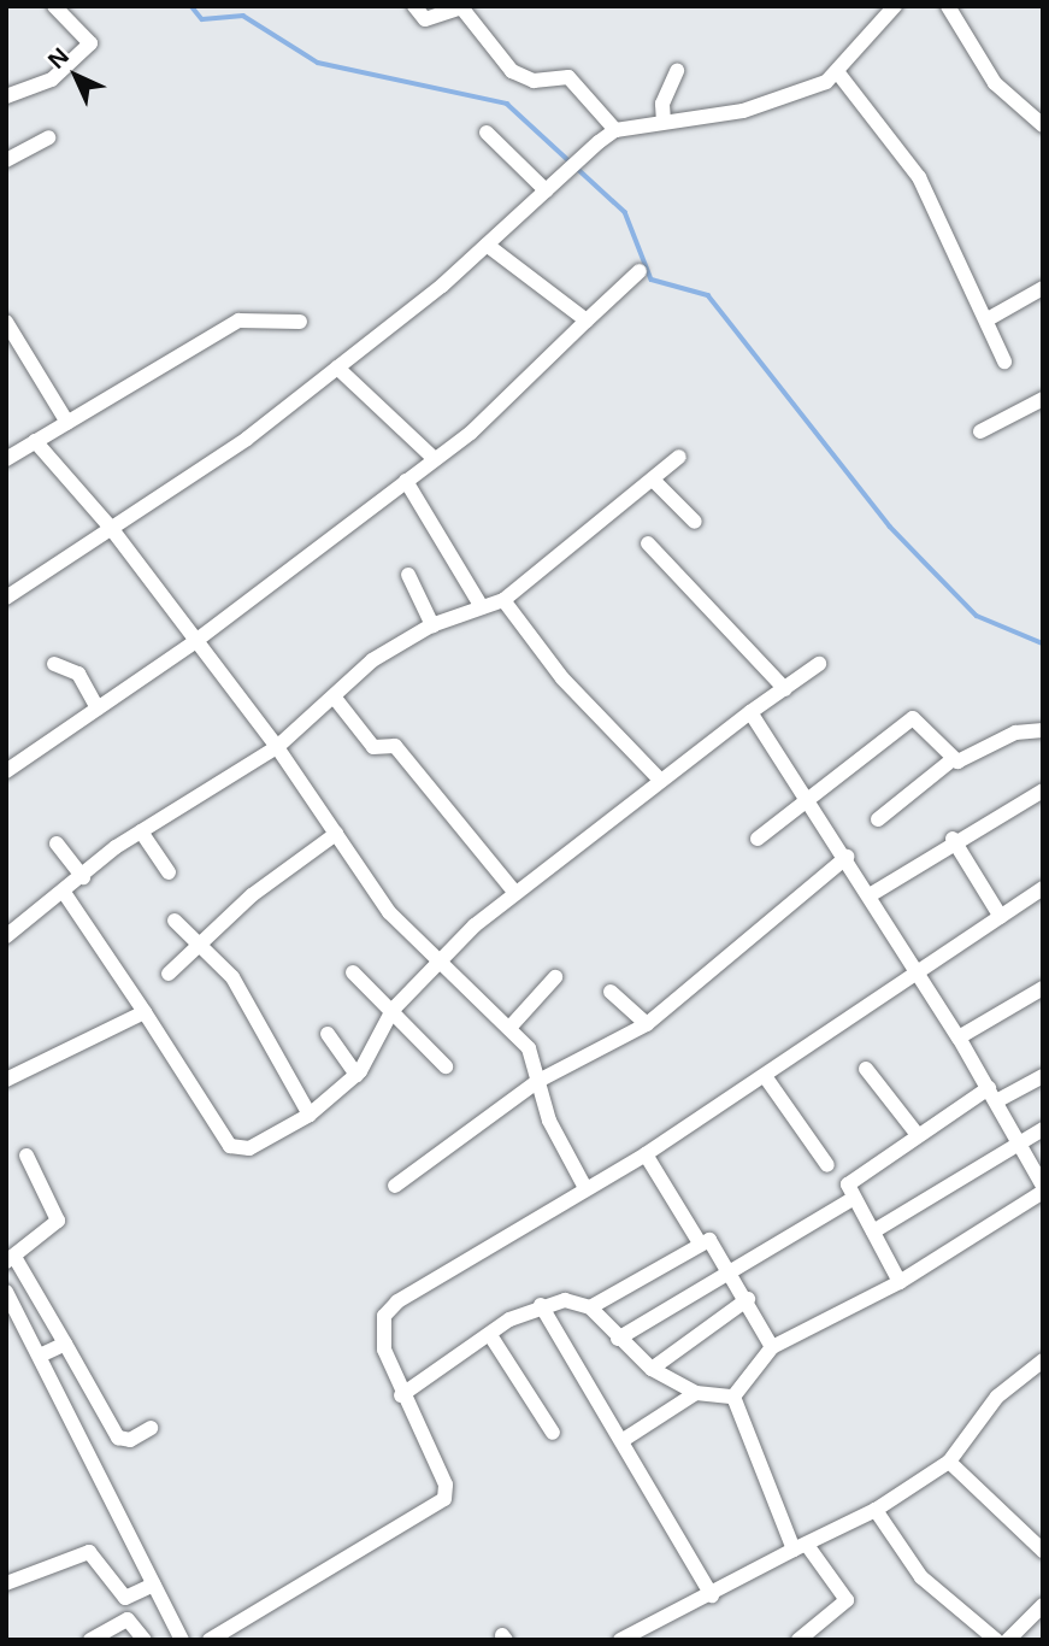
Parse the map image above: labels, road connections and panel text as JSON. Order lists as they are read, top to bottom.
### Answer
{
  "north": "top left"
}
